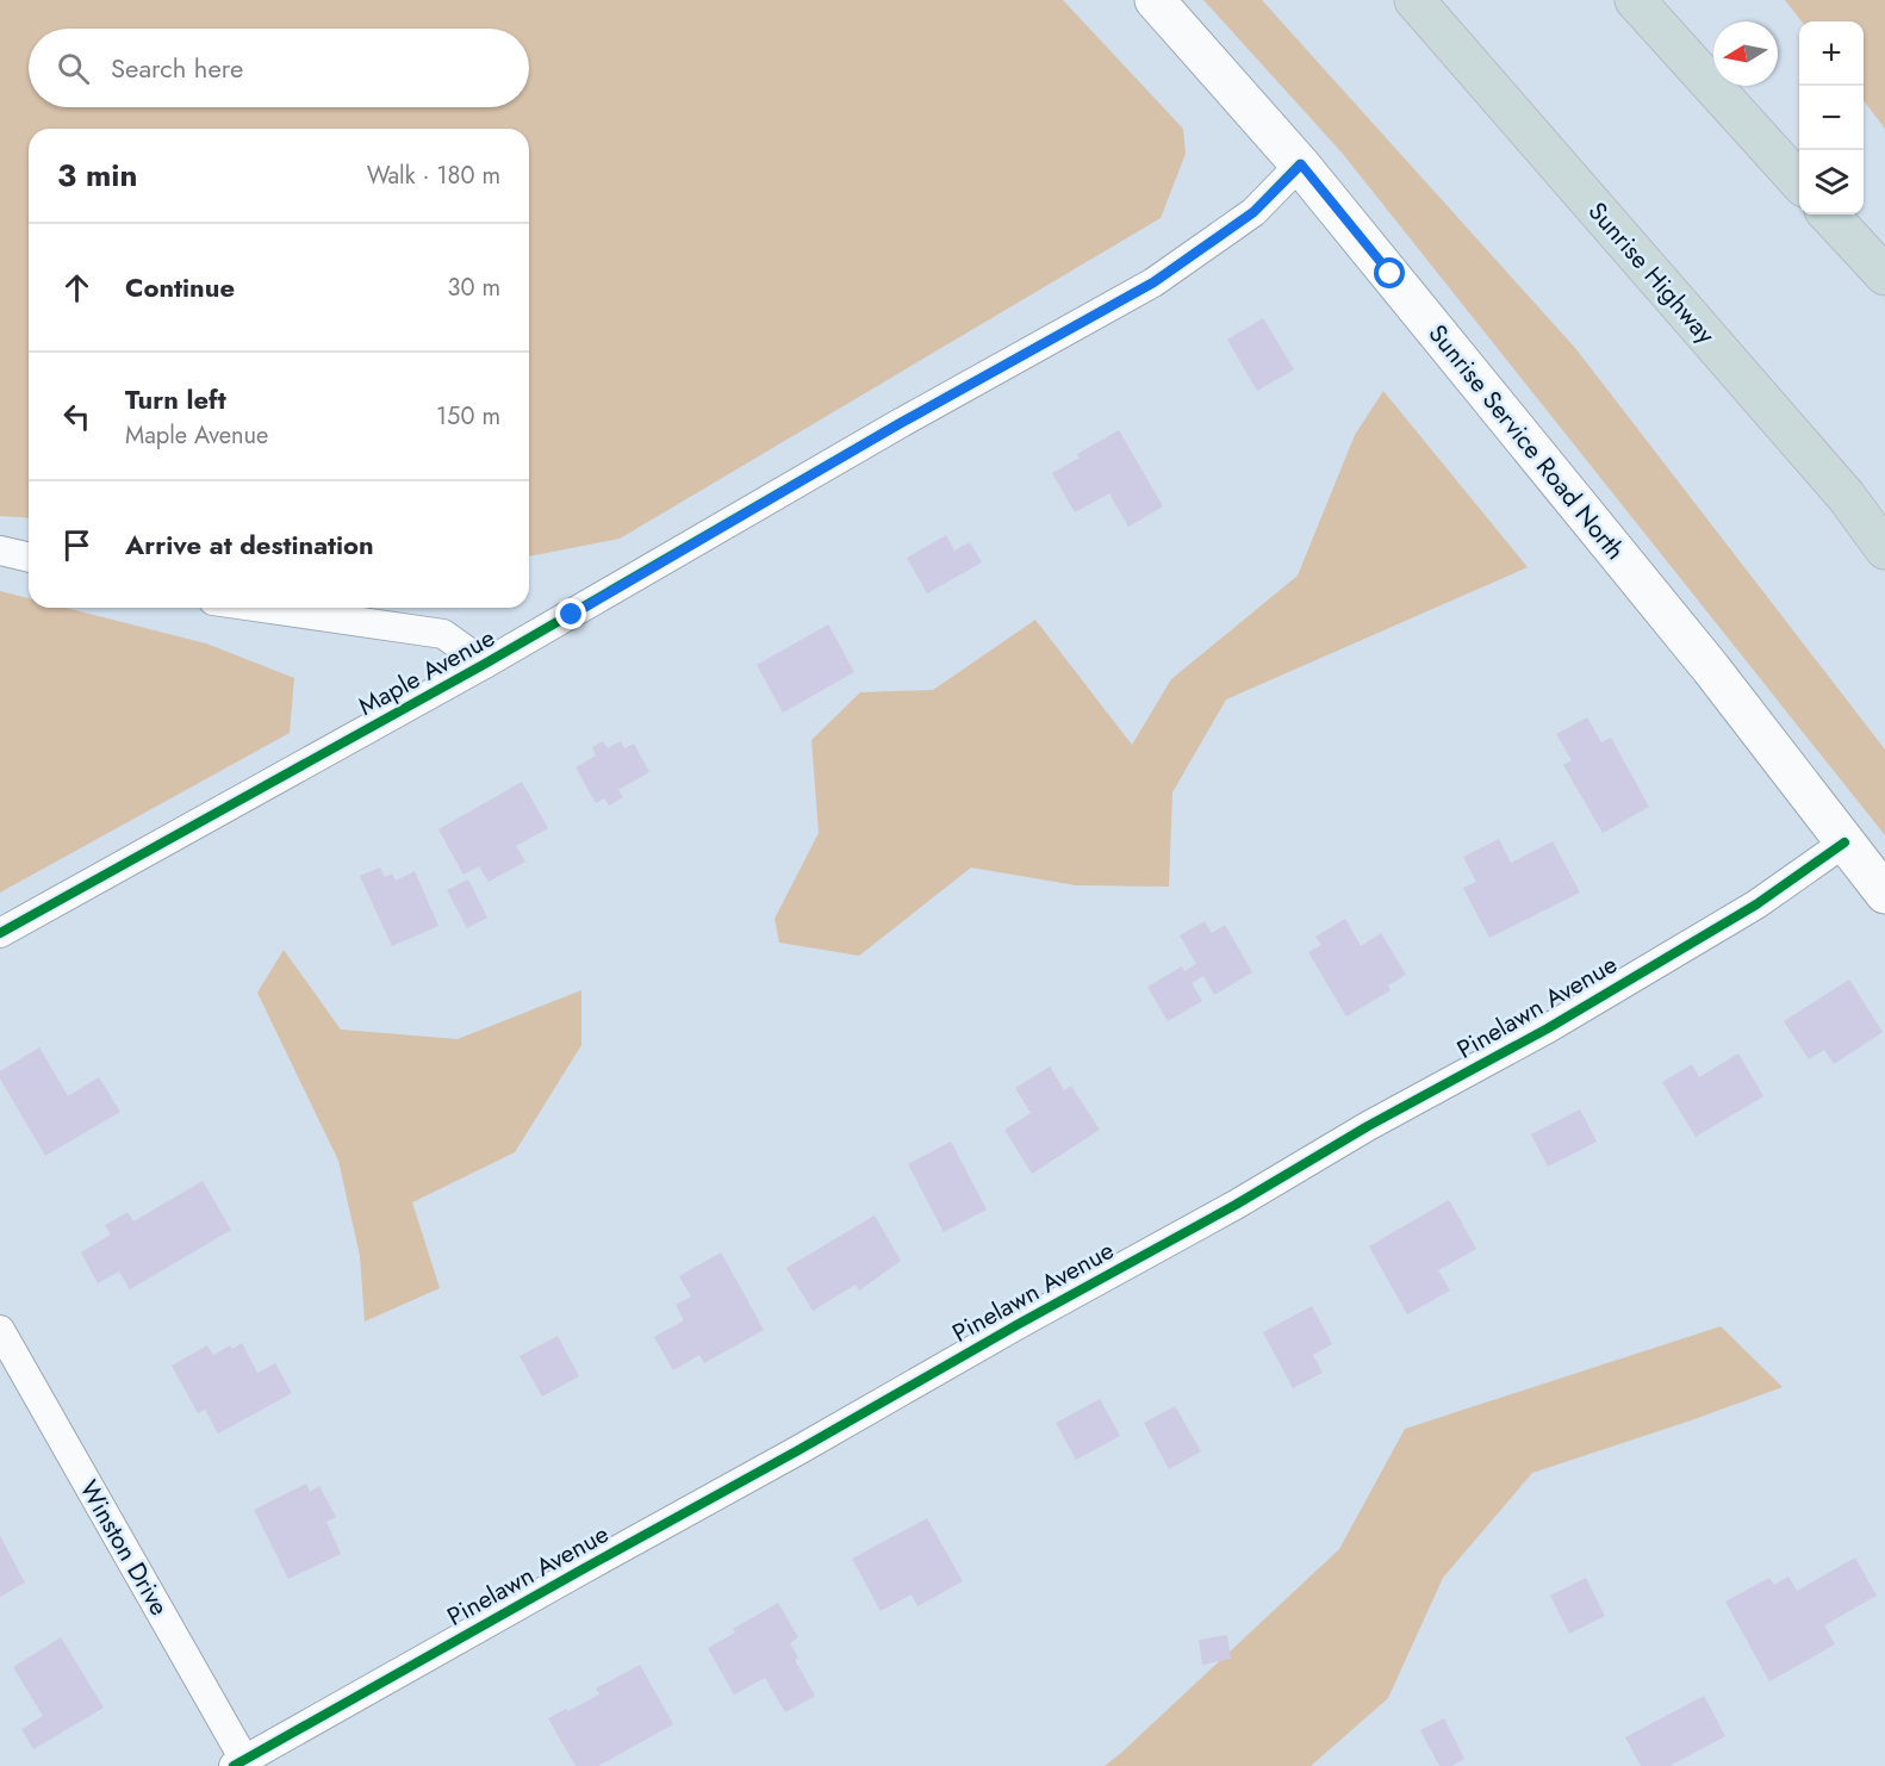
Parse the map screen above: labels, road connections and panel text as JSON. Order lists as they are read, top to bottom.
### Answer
{
  "streets": {
    "highway": ["Sunrise Highway"],
    "street": [
      "Sunrise Service Road North",
      "Maple Avenue",
      "Pinelawn Avenue",
      "Winston Drive"
    ]
  },
  "crossings": [
    ["Sunrise Service Road North", "Maple Avenue"],
    ["Sunrise Service Road North", "Pinelawn Avenue"],
    ["Pinelawn Avenue", "Winston Drive"]
  ],
  "north": "left",
  "page": {
    "map_buttons": ["+", "−"],
    "search": "Search here",
    "heading": ["3 min", "Walk · 180 m"],
    "list": [
      ["Continue", "30 m"],
      ["Turn left", "Maple Avenue", "150 m"],
      "Arrive at destination"
    ]
  }
}
